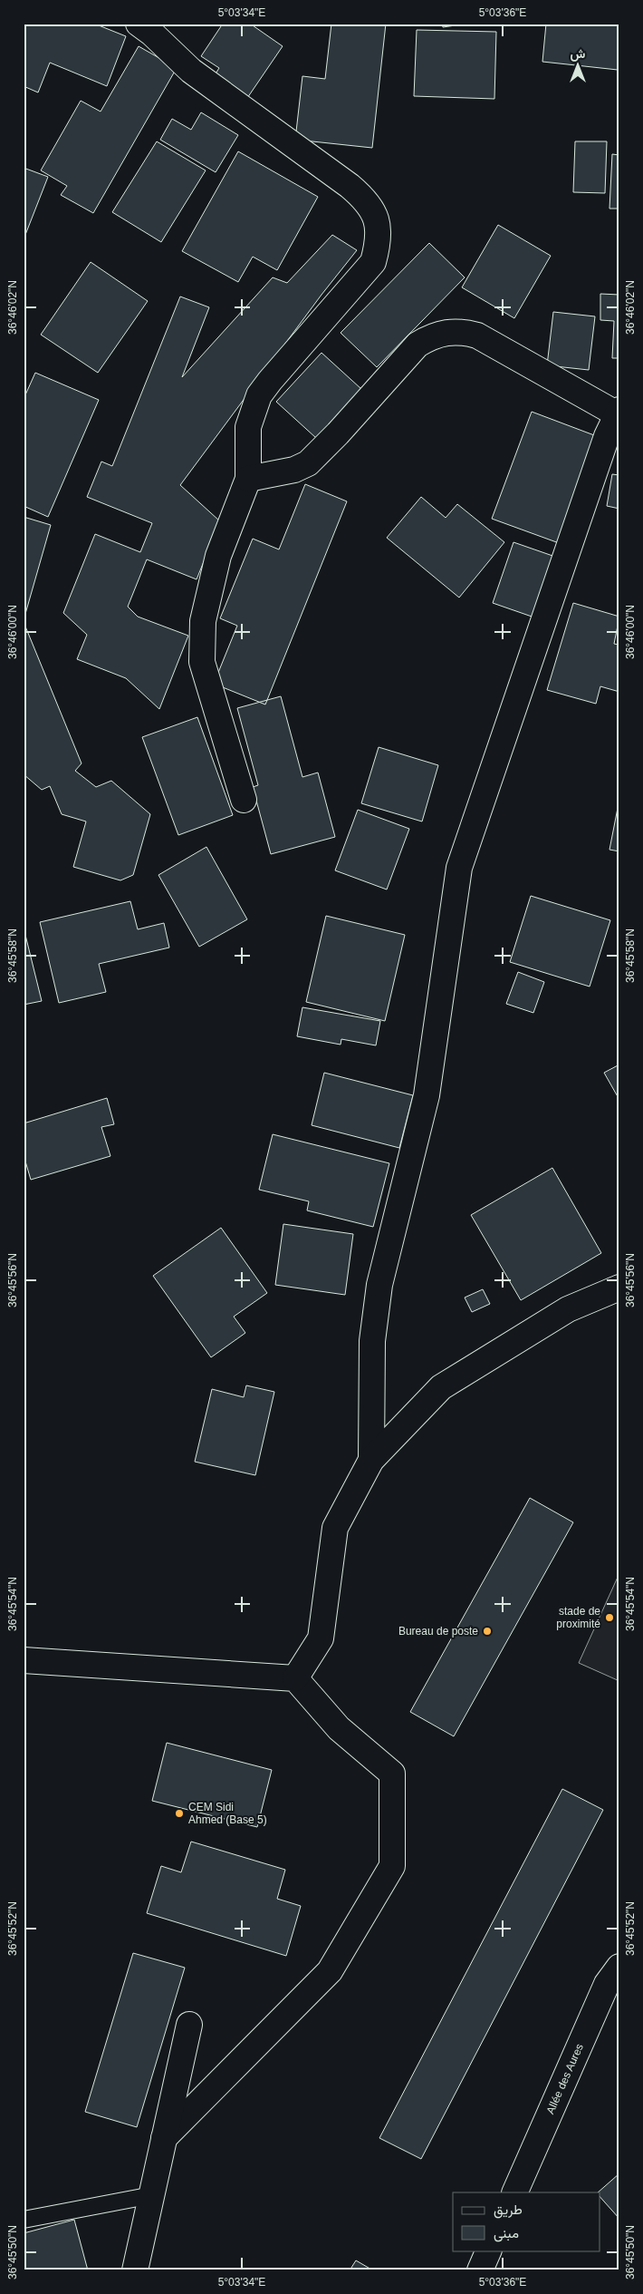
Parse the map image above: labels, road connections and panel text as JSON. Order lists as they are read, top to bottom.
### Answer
{
  "streets": {
    "street": ["Allée des Aures"]
  },
  "places": ["stade de proximité", "Bureau de poste", "CEM Sidi Ahmed (Base 5)"],
  "legend": ["طريق", "مبنى"],
  "north": "top",
  "coordinates": [
    "5°03'34\"E",
    "5°03'36\"E",
    "36°46'02\"N",
    "36°46'00\"N",
    "36°45'58\"N",
    "36°45'56\"N",
    "36°45'54\"N",
    "36°45'52\"N",
    "36°45'50\"N"
  ]
}
